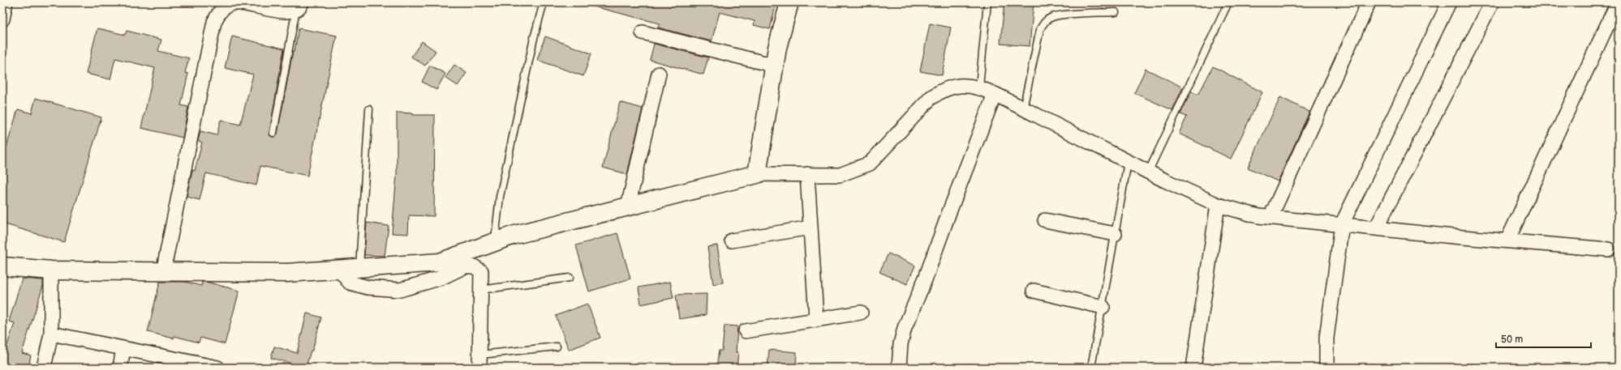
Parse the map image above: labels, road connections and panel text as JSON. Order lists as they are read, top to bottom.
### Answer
{
  "scale_bar": "50 m"
}
